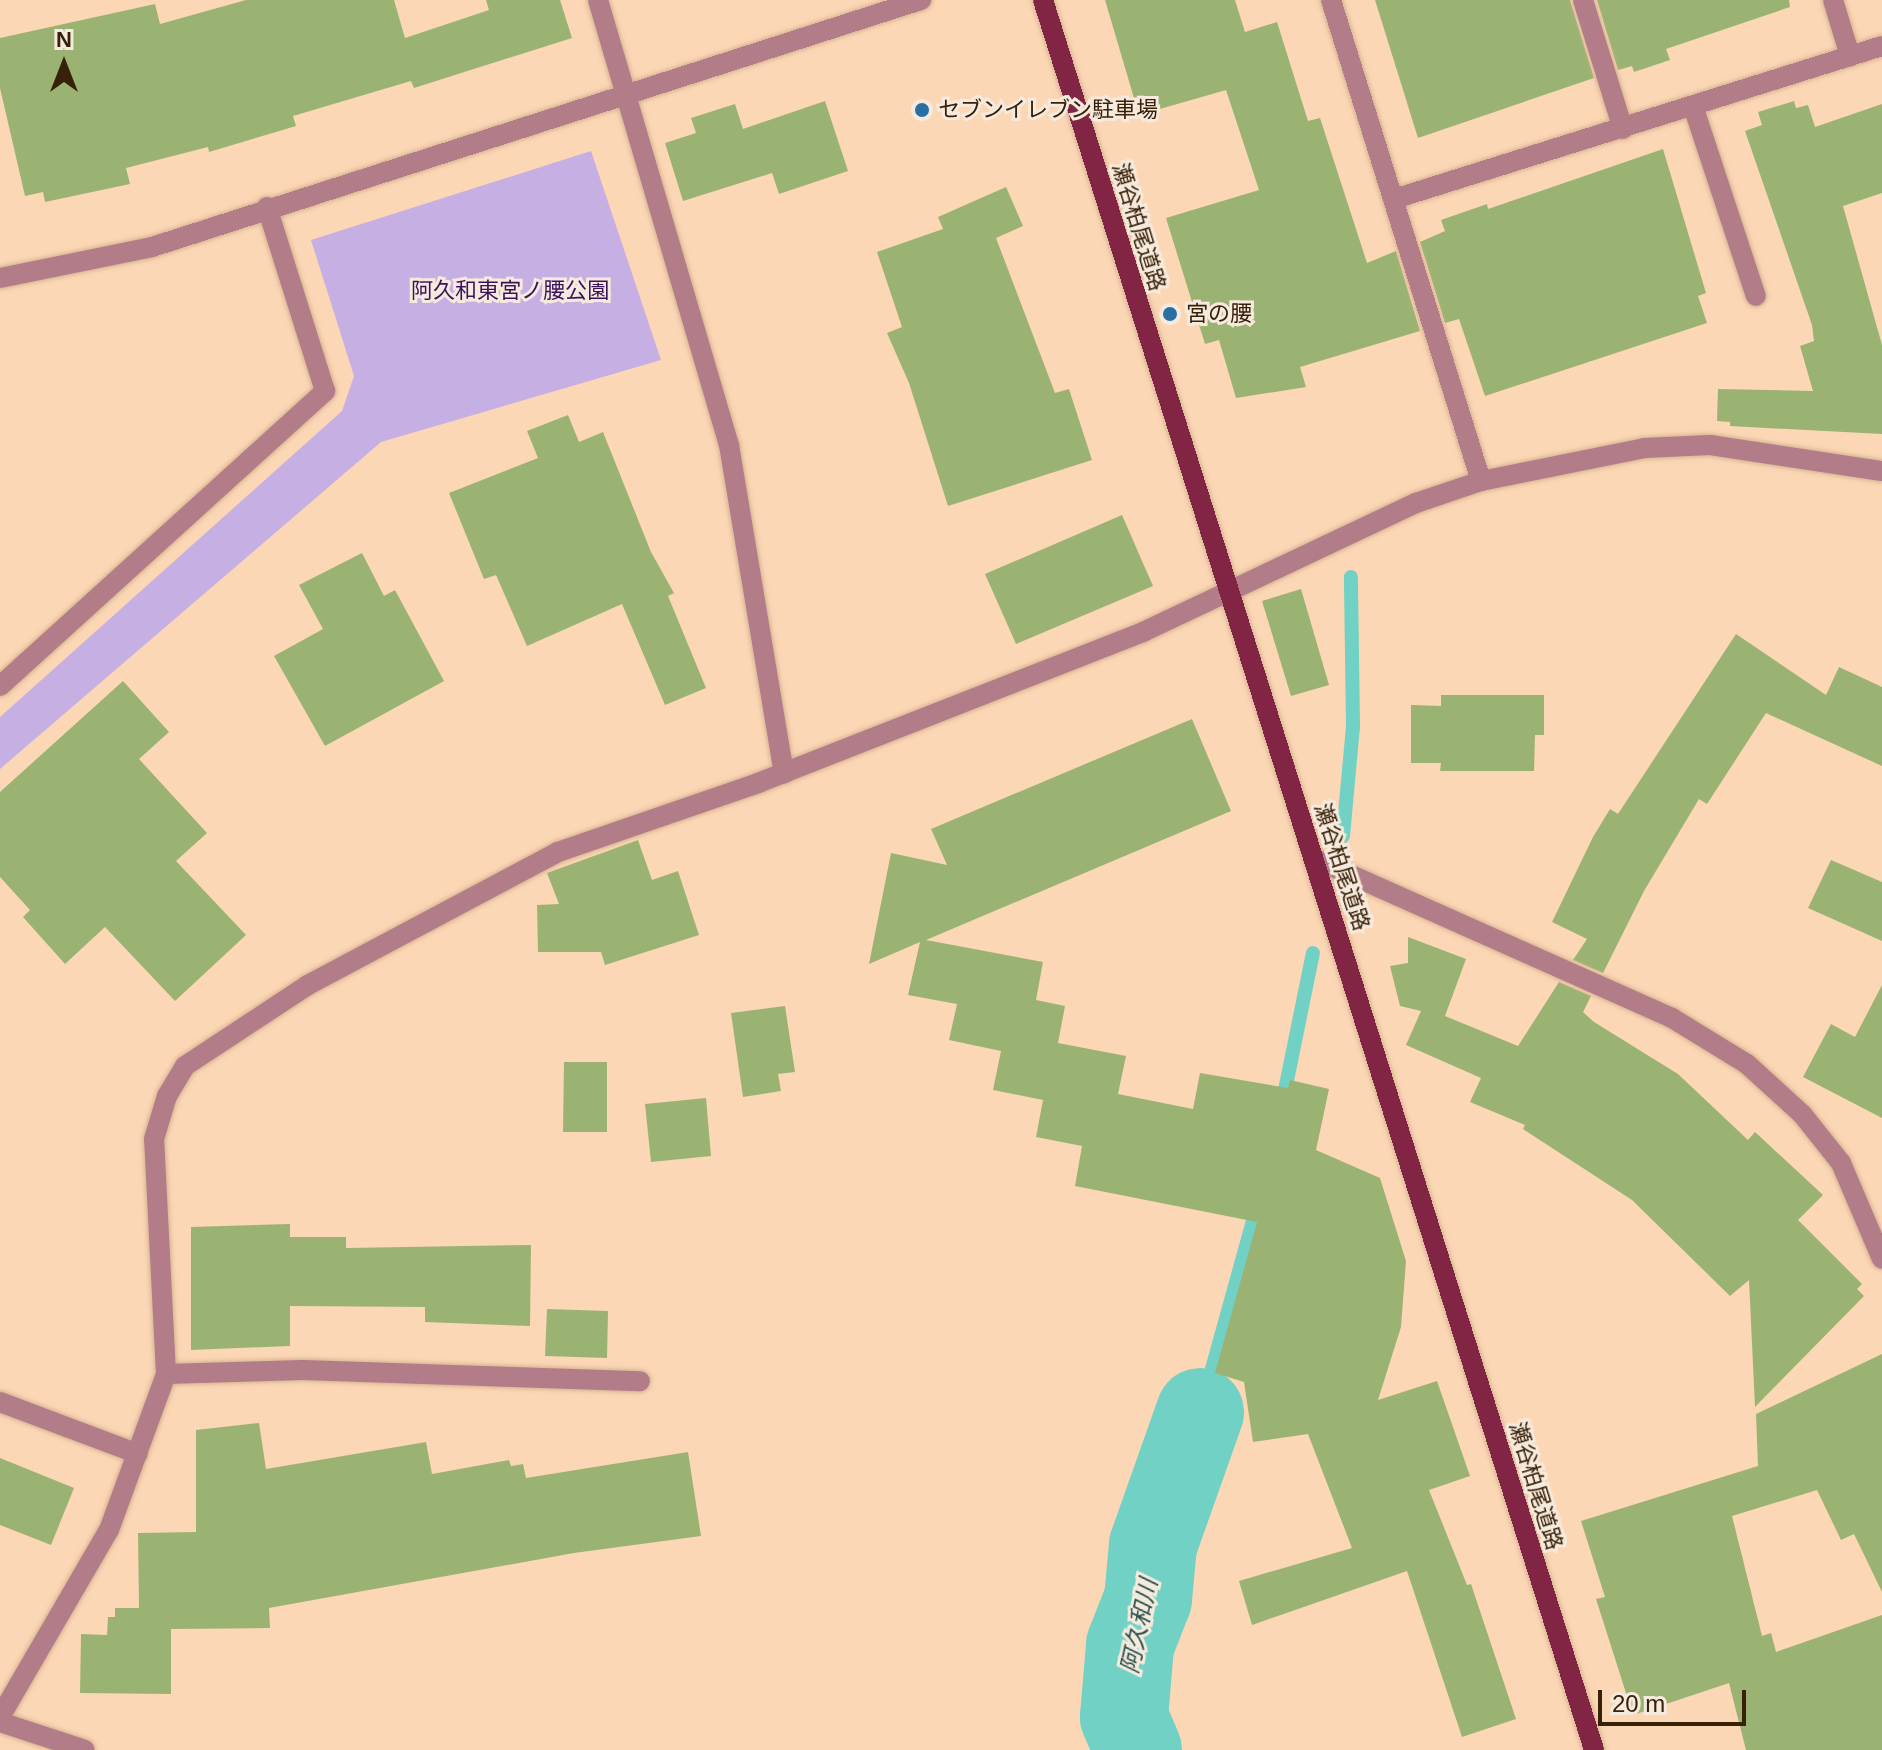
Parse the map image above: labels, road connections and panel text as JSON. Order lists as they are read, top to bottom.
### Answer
{
  "streets": {
    "main road": ["瀬谷柏尾道路"]
  },
  "water": ["阿久和川"],
  "parks": ["阿久和東宮ノ腰公園"],
  "places": ["セブンイレブン駐車場", "宮の腰"],
  "scale_bar": "20 m",
  "north": "top"
}
